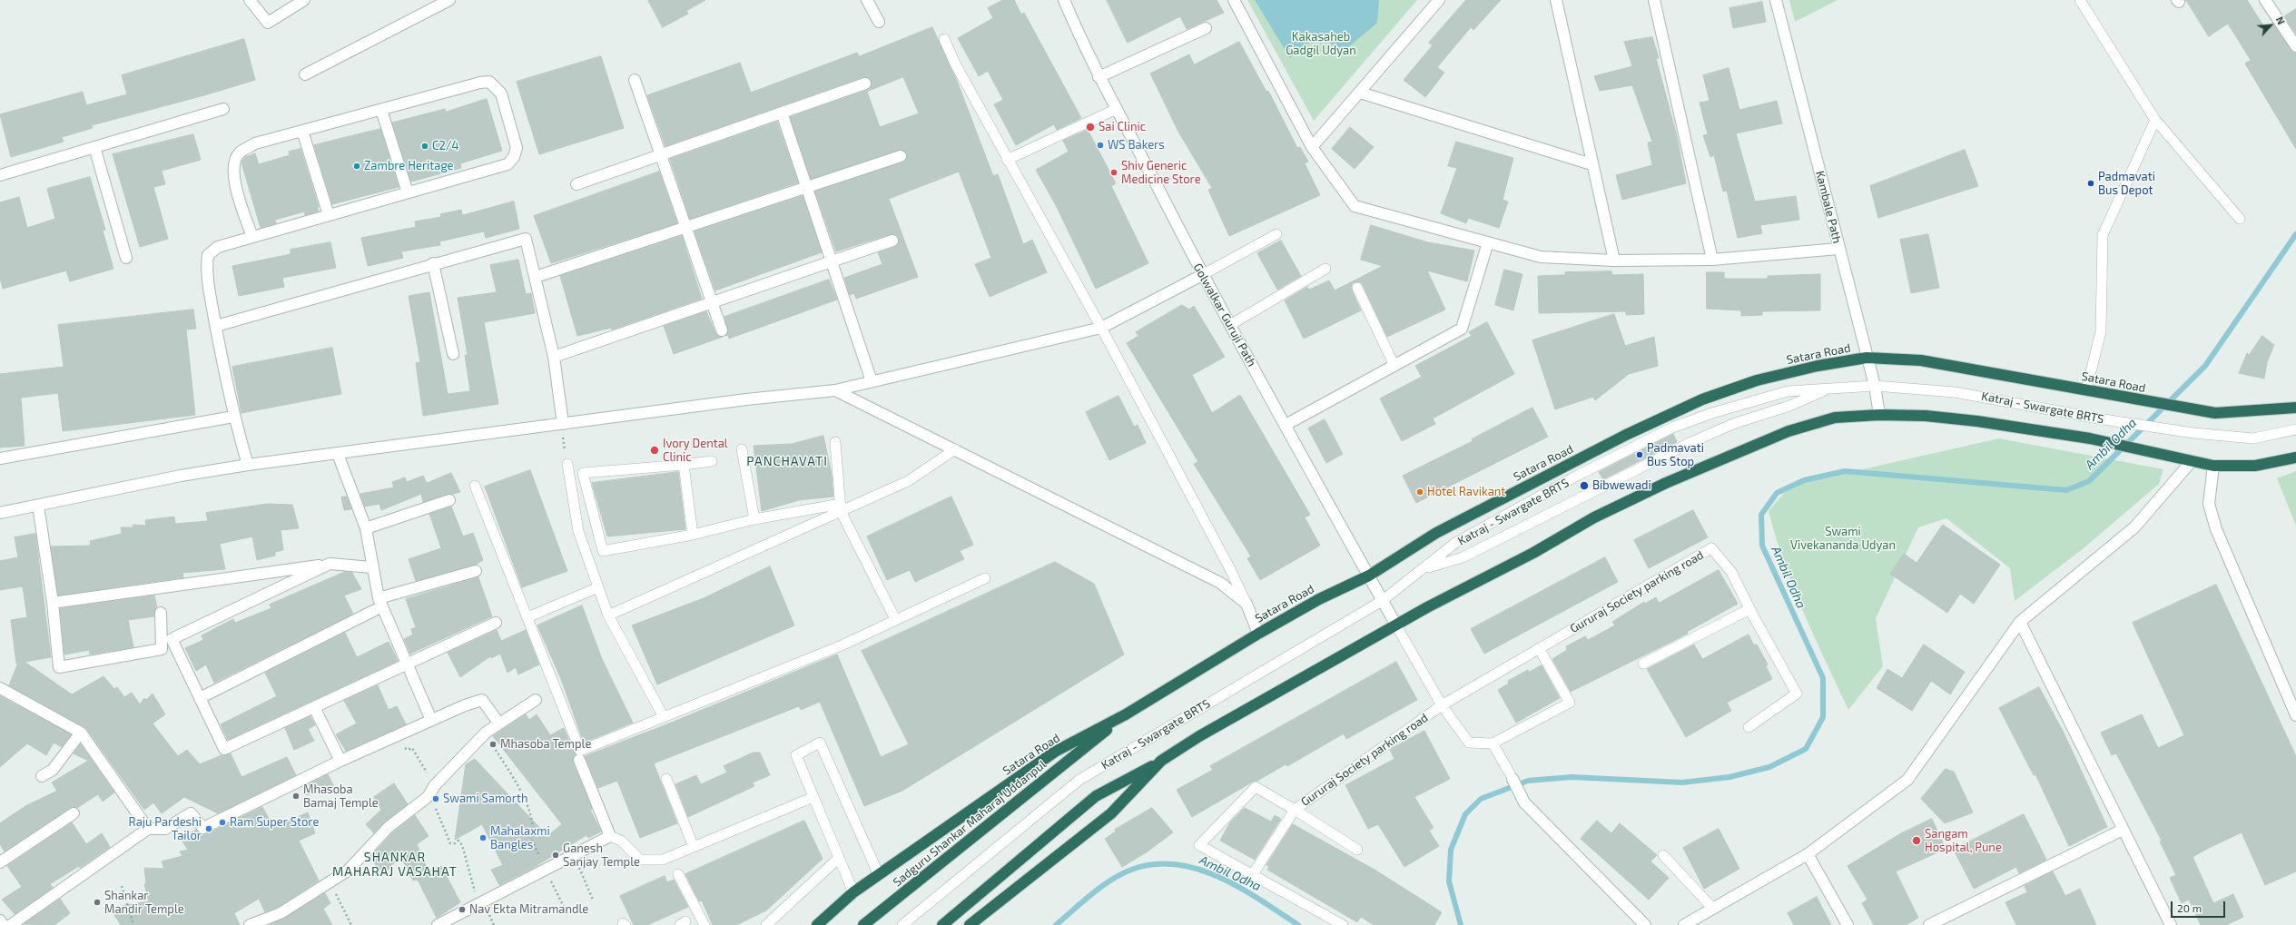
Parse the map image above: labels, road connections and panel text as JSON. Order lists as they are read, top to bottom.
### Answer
{
  "streets": {
    "highway": ["Satara Road", "Sadguru Shankar Maharaj Uddanpul"],
    "street": ["Kambale Path", "Golwalkar Guruji Path"],
    "lane": ["Katraj - Swargate BRTS", "Gururaj Society parking road"]
  },
  "crossings": [
    ["Kambale Path", "Satara Road"],
    ["Kambale Path", "Katraj - Swargate BRTS"],
    ["Golwalkar Guruji Path", "Satara Road"],
    ["Golwalkar Guruji Path", "Katraj - Swargate BRTS"],
    ["Satara Road", "Sadguru Shankar Maharaj Uddanpul"]
  ],
  "districts": ["PANCHAVATI", "SHANKAR MAHARAJ VASAHAT"],
  "water": ["Ambil Odha"],
  "parks": ["Kakasaheb Gadgil Udyan", "Swami Vivekananda Udyan"],
  "places": [
    "Sai Clinic",
    "WS Bakers",
    "C2/4",
    "Zambre Heritage",
    "Shiv Generic Medicine Store",
    "Padmavati Bus Depot",
    "Ivory Dental Clinic",
    "Padmavati Bus Stop",
    "Bibwewadi",
    "Hotel Ravikant",
    "Mhasoba Temple",
    "Mhasoba Bamaj Temple",
    "Swami Samorth",
    "Ram Super Store",
    "Raju Pardeshi Tailor",
    "Mahalaxmi Bangles",
    "Sangam Hospital, Pune",
    "Ganesh Sanjay Temple",
    "Shankar Mandir Temple",
    "Nav Ekta Mitramandle"
  ],
  "scale_bar": "20 m",
  "north": "top right"
}
